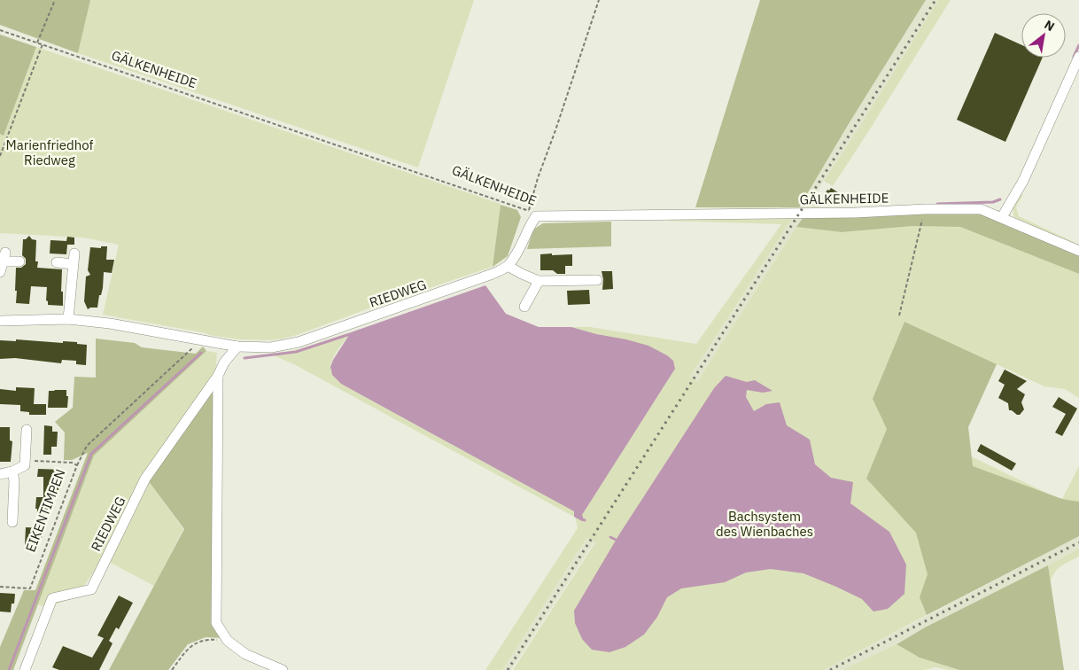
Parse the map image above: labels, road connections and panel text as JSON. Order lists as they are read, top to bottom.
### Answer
{
  "streets": {
    "street": ["GÄLKENHEIDE", "RIEDWEG"],
    "path": ["EIKENTIMPEN"]
  },
  "parks": ["Marienfriedhof Riedweg", "Bachsystem des Wienbaches"],
  "north": "top right"
}
